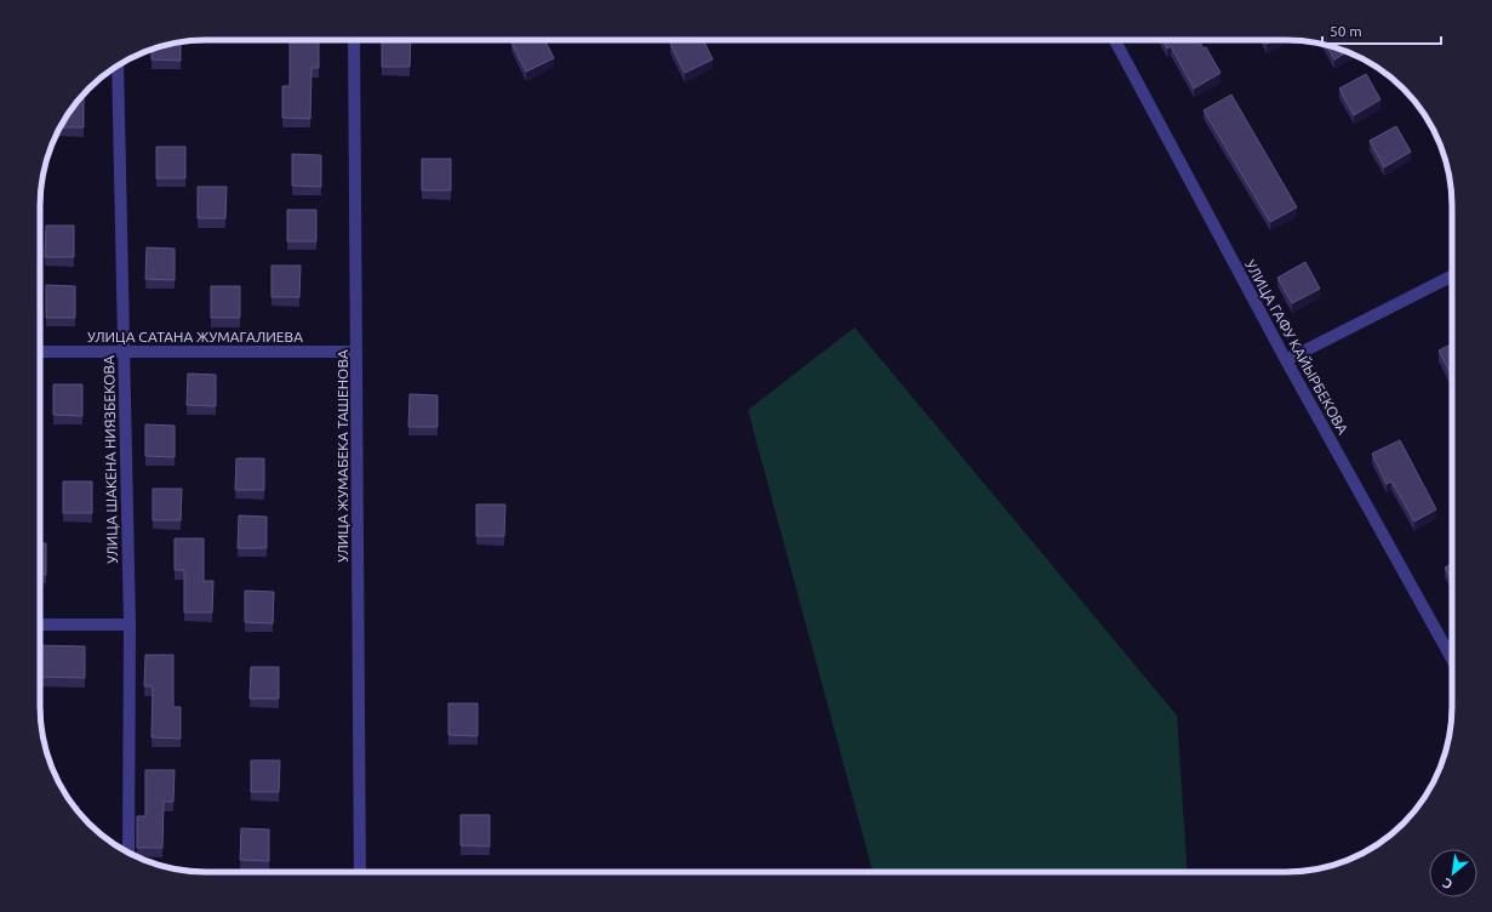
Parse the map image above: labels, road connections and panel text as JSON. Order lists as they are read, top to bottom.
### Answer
{
  "streets": {
    "street": [
      "УЛИЦА САТАНА ЖУМАГАЛИЕВА",
      "УЛИЦА ГАФУ КАЙЫРБЕКОВА",
      "УЛИЦА ЖУМАБЕКА ТАШЕНОВА",
      "УЛИЦА ШАКЕНА НИЯЗБЕКОВА"
    ]
  },
  "crossings": [
    ["УЛИЦА САТАНА ЖУМАГАЛИЕВА", "УЛИЦА ЖУМАБЕКА ТАШЕНОВА"],
    ["УЛИЦА САТАНА ЖУМАГАЛИЕВА", "УЛИЦА ШАКЕНА НИЯЗБЕКОВА"]
  ],
  "scale_bar": "50 m",
  "north": "bottom left"
}
